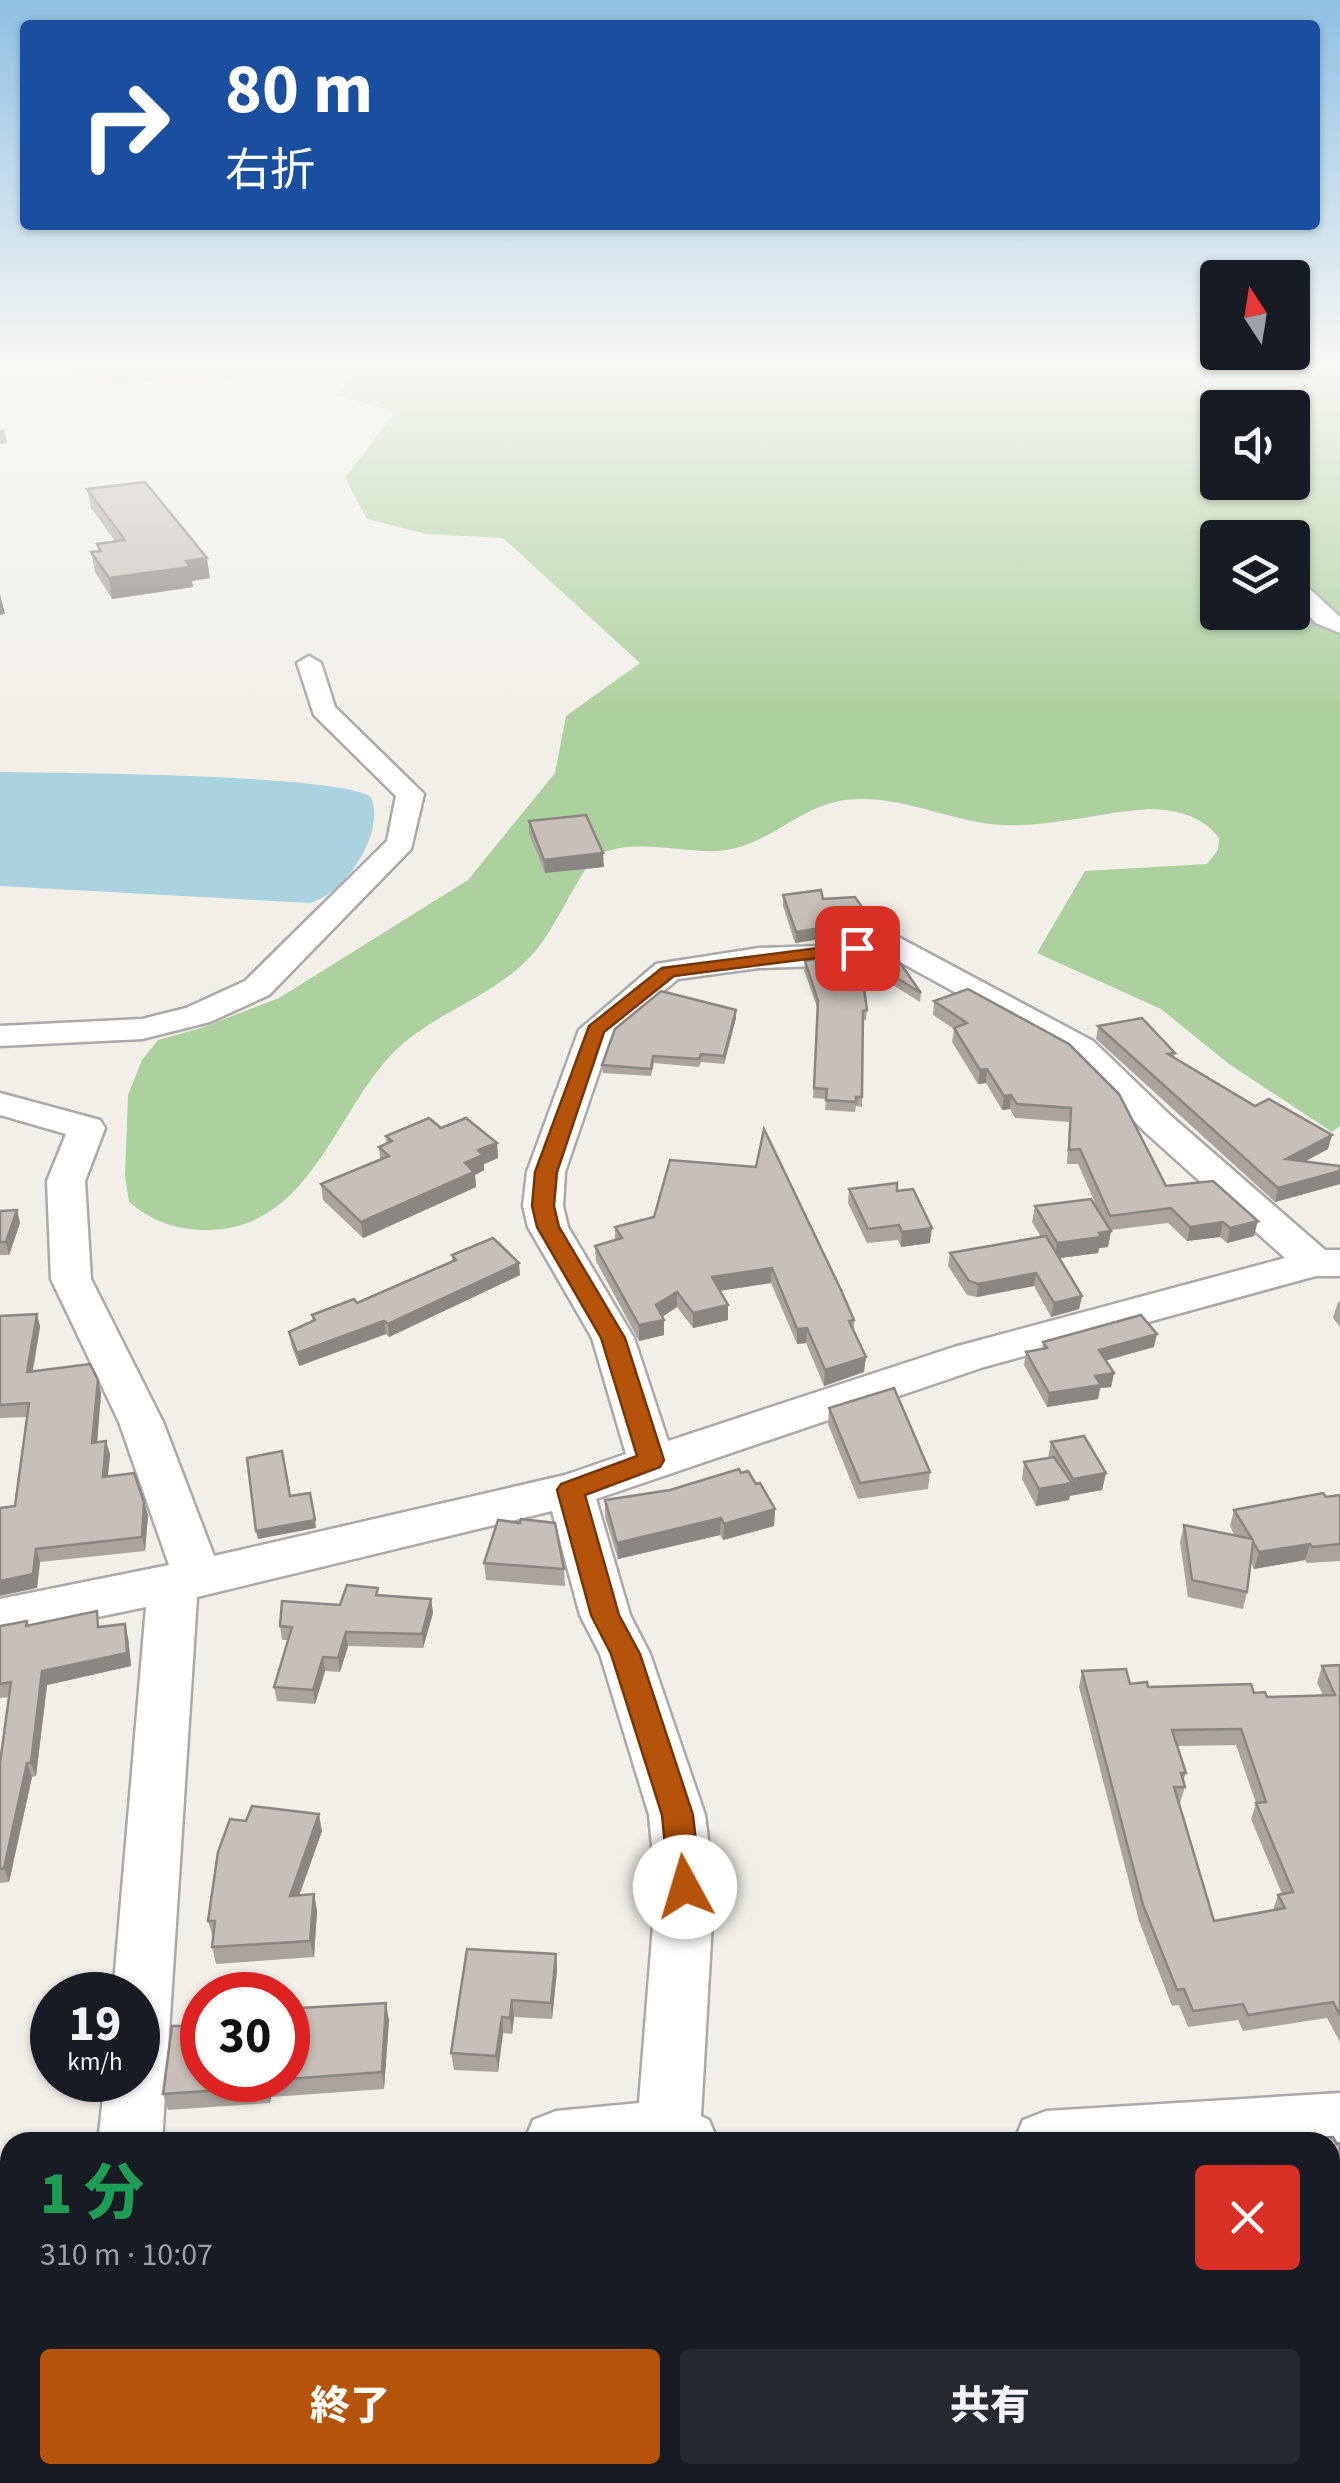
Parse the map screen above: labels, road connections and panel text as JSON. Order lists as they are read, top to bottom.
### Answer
{
  "north": "top",
  "page": {
    "turn": ["80 m", "右折"],
    "speed": "19 km/h",
    "limit": "30",
    "heading": ["1 分", "310 m · 10:07"],
    "buttons": ["終了", "共有"]
  }
}
